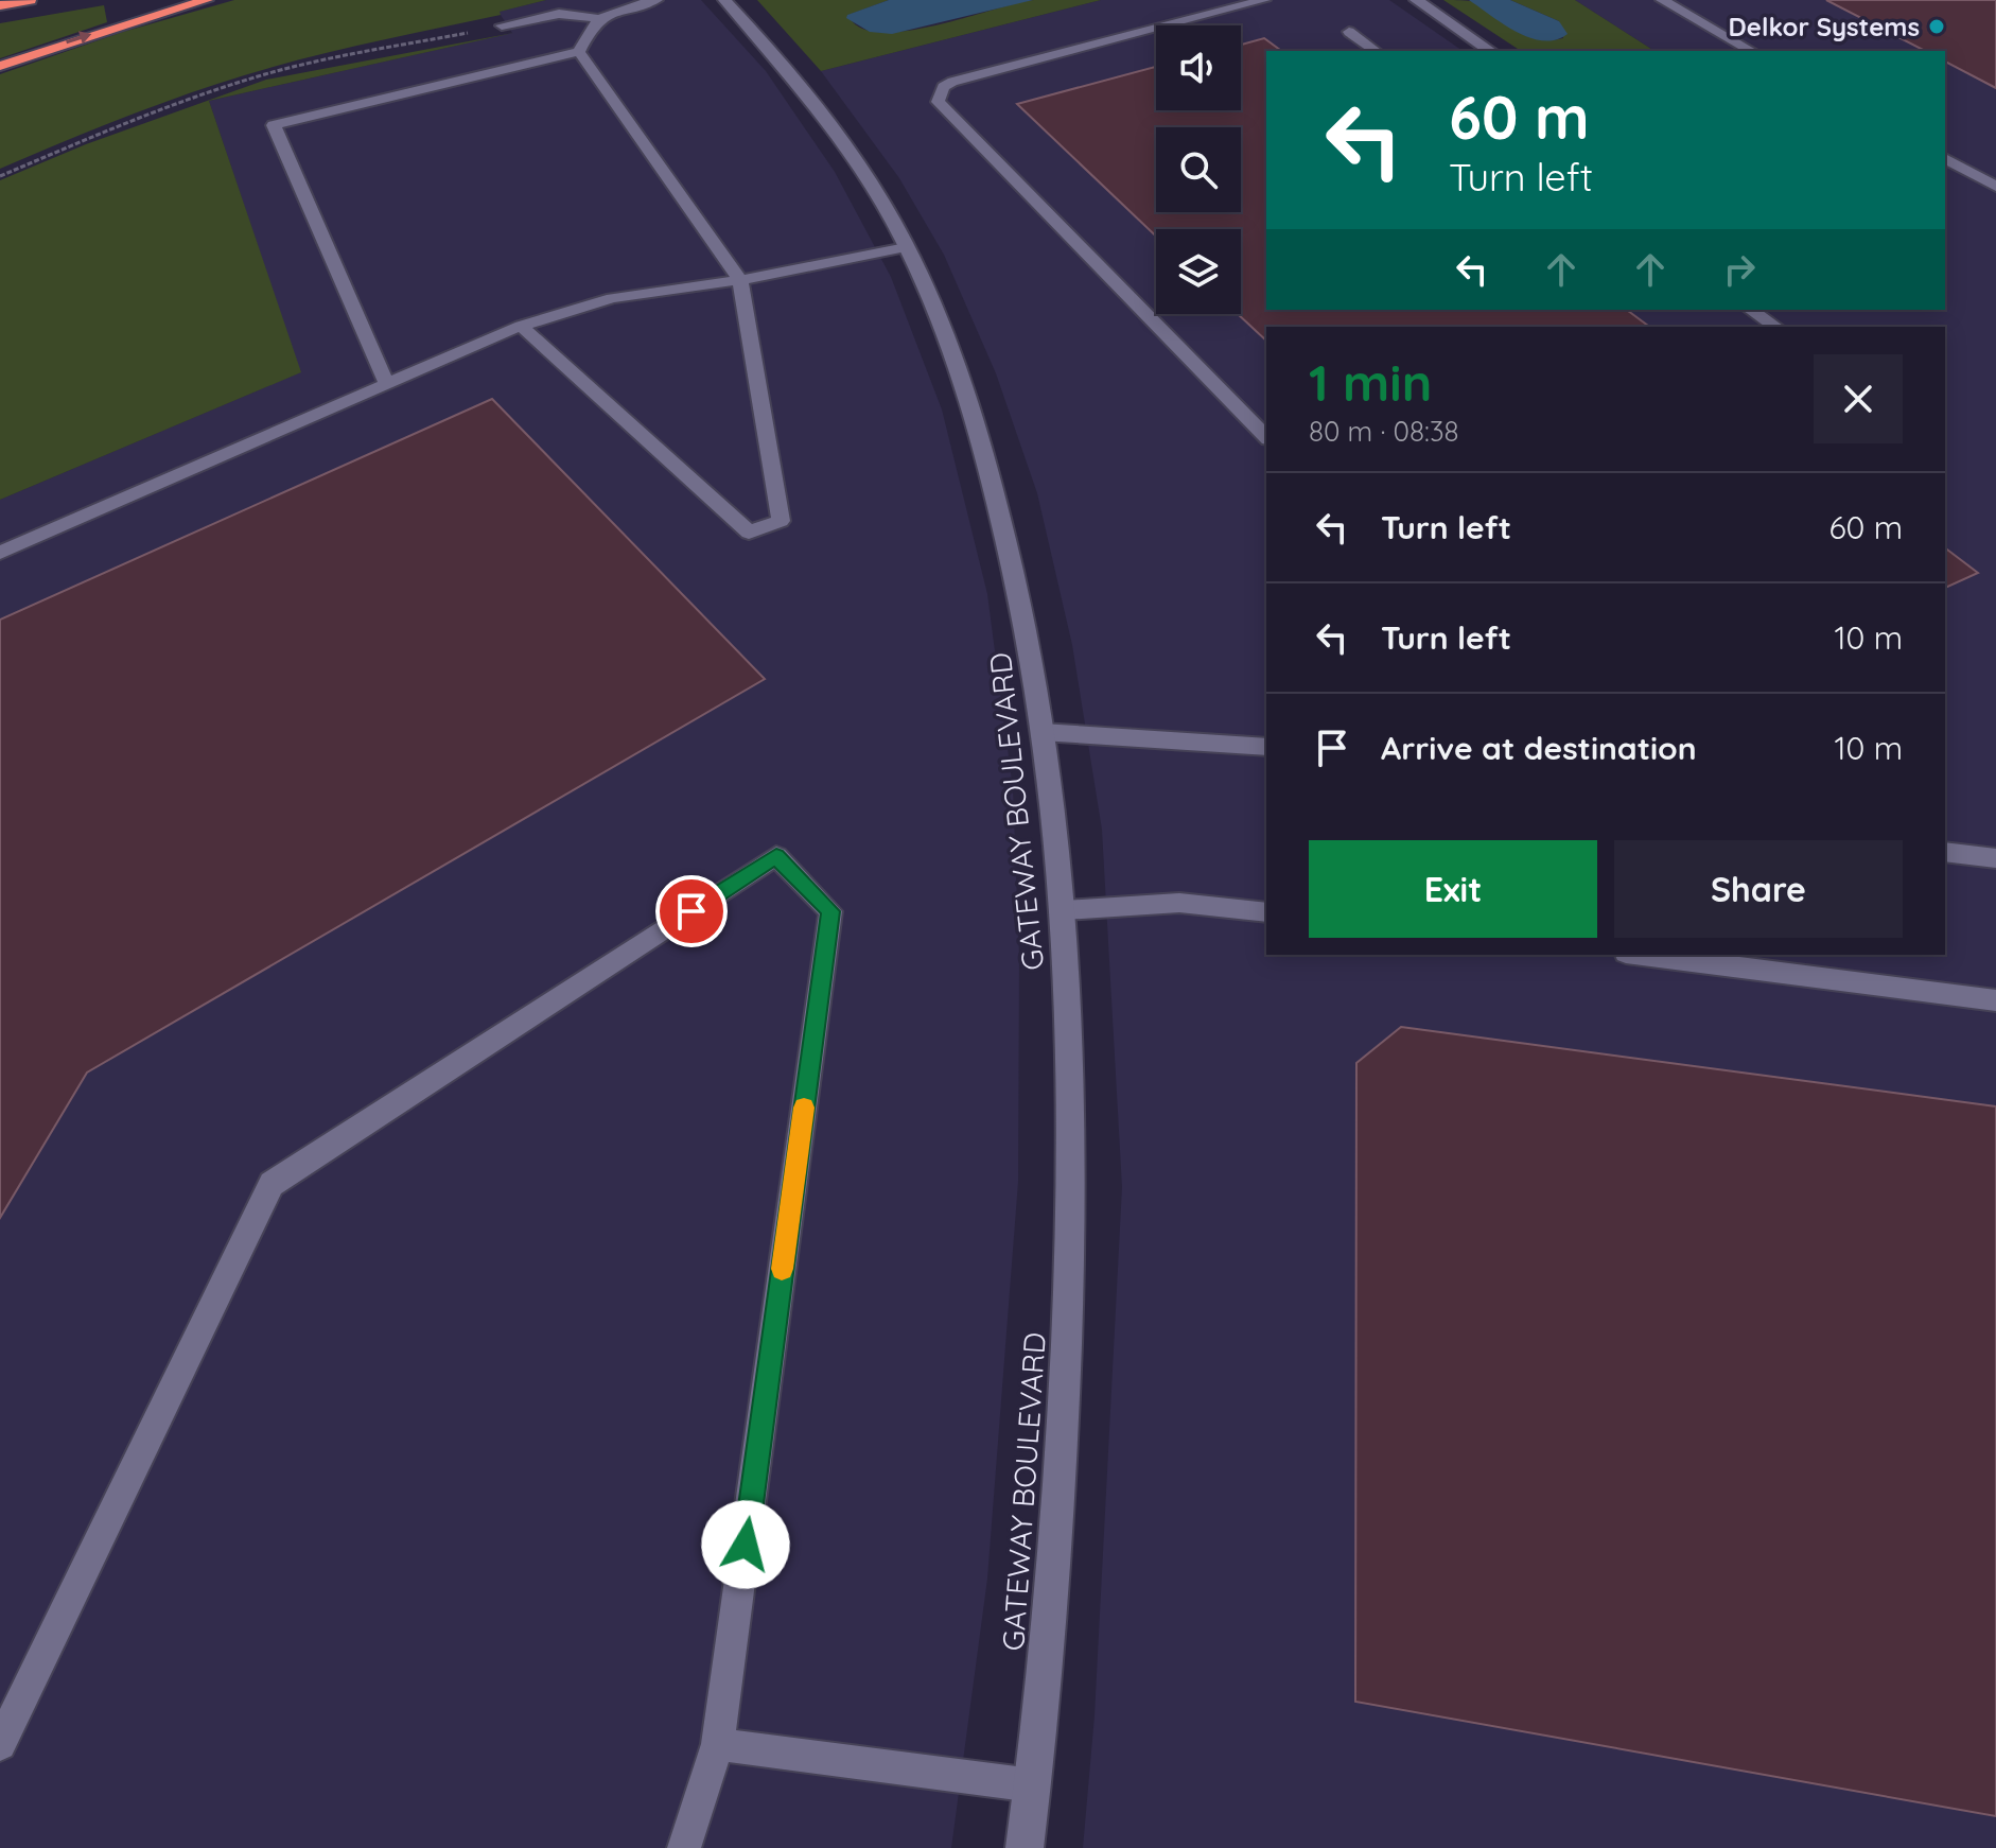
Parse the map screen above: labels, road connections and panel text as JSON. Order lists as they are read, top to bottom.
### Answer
{
  "streets": {
    "street": ["GATEWAY BOULEVARD"]
  },
  "places": ["Delkor Systems"],
  "page": {
    "turn": ["60 m", "Turn left"],
    "heading": ["1 min", "80 m · 08:38"],
    "list": [
      {
        "name": "Turn left",
        "value": "60 m"
      },
      {
        "name": "Turn left",
        "value": "10 m"
      },
      {
        "name": "Arrive at destination",
        "value": "10 m"
      }
    ],
    "buttons": ["Exit", "Share"]
  }
}
